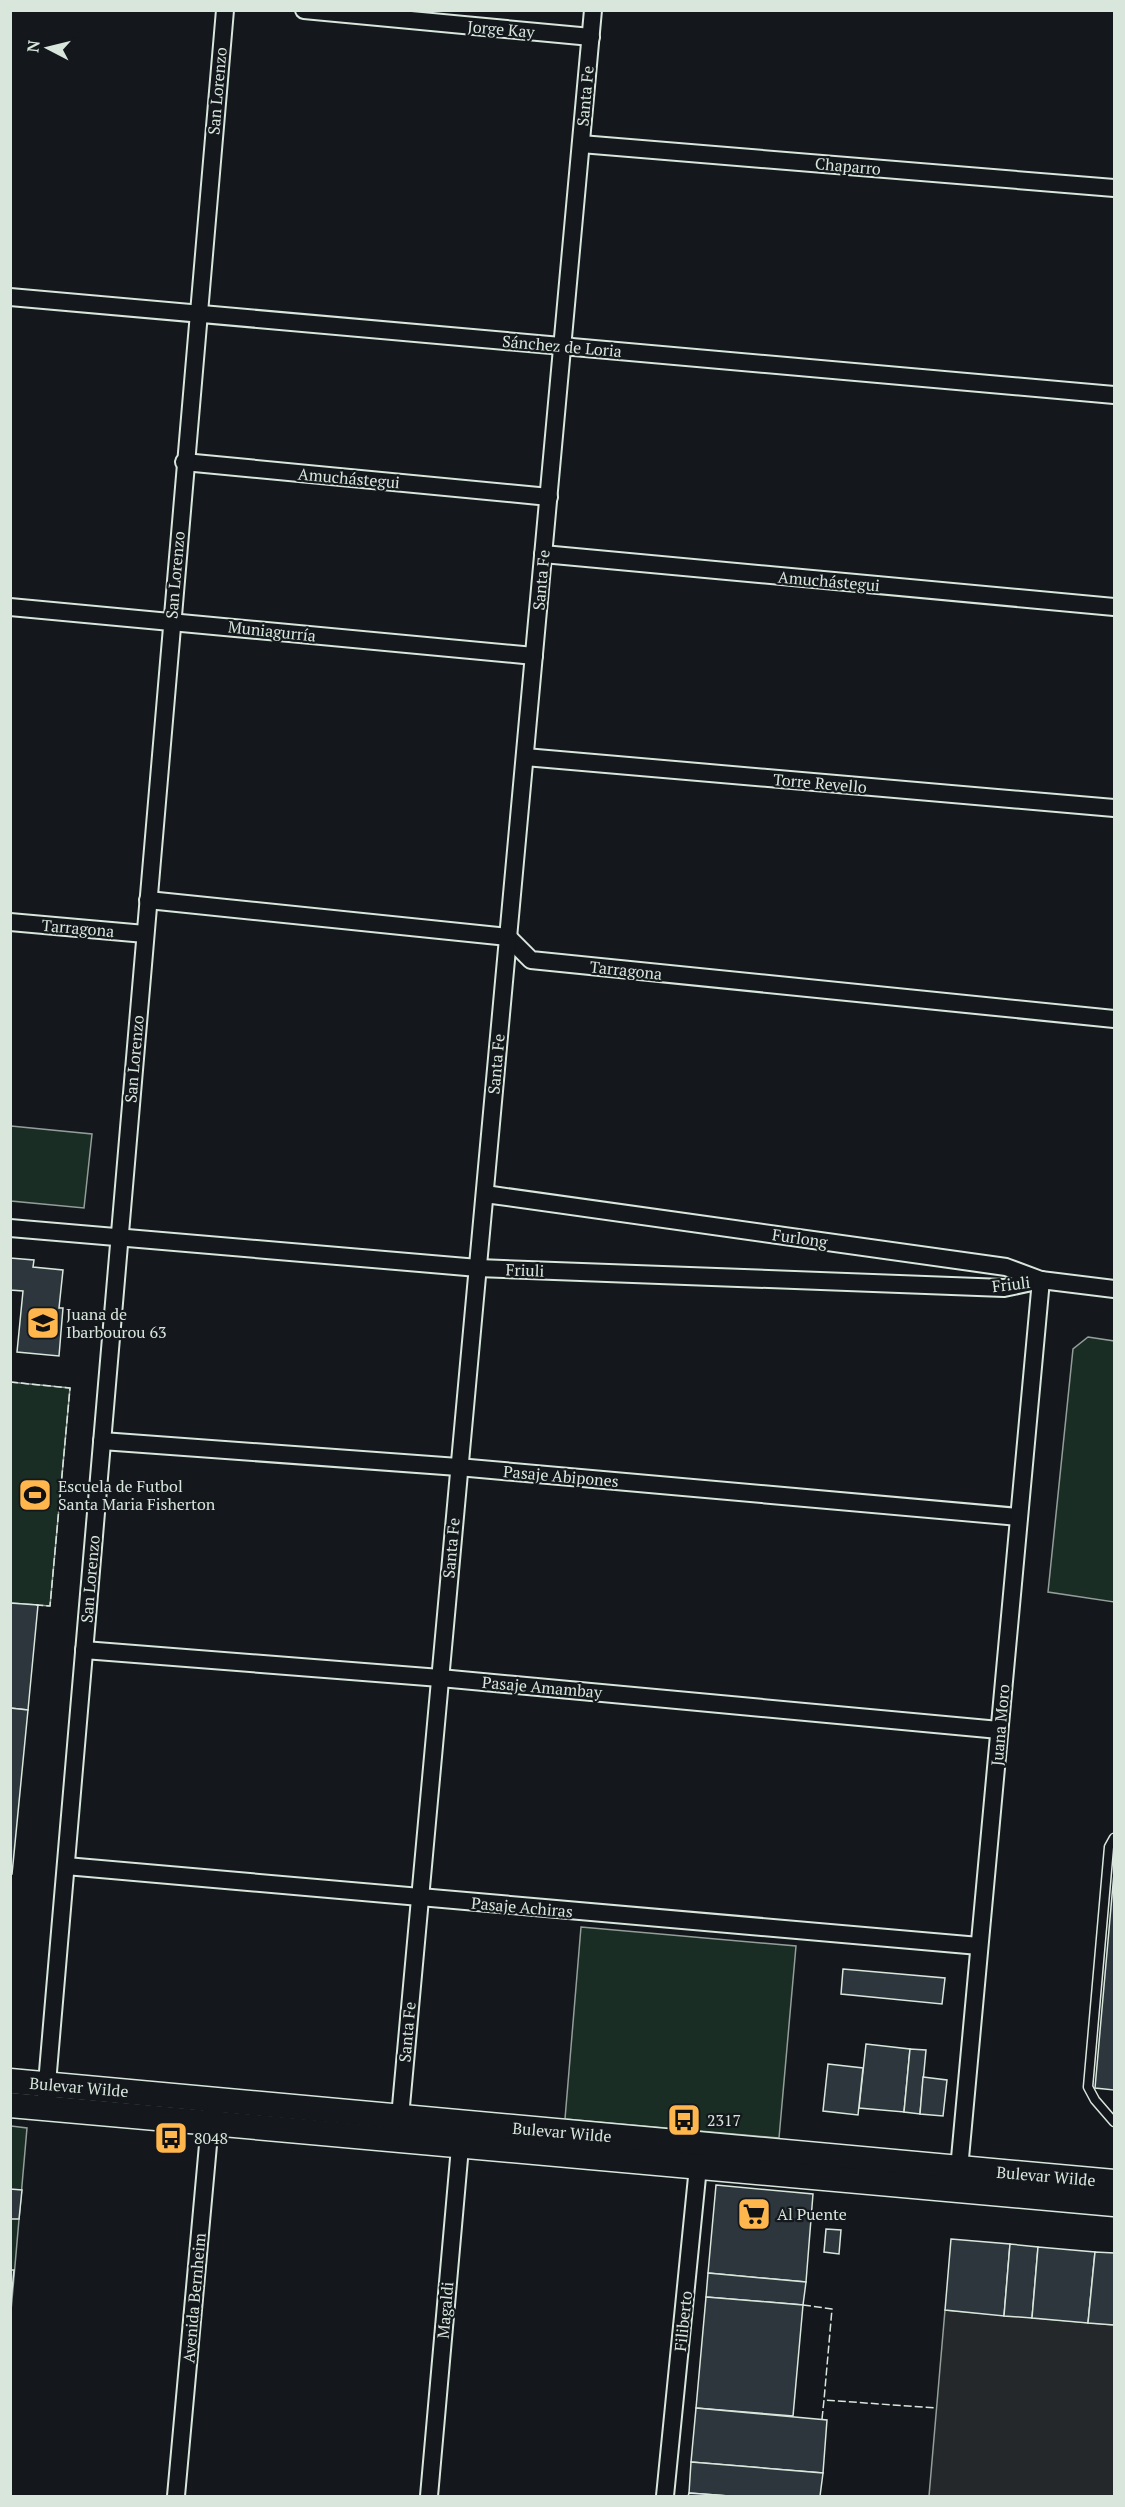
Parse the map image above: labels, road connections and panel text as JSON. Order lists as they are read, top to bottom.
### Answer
{
  "streets": {
    "main road": ["Bulevar Wilde"],
    "street": [
      "Jorge Kay",
      "San Lorenzo",
      "Santa Fe",
      "Chaparro",
      "Sánchez de Loria",
      "Amuchástegui",
      "Muniagurría",
      "Torre Revello",
      "Tarragona",
      "Furlong",
      "Friuli",
      "Pasaje Abipones",
      "Pasaje Amambay",
      "Juana Moro",
      "Pasaje Achiras",
      "Avenida Bernheim",
      "Magaldi",
      "Filiberto"
    ]
  },
  "crossings": [
    ["Jorge Kay", "Santa Fe"],
    ["San Lorenzo", "Sánchez de Loria"],
    ["San Lorenzo", "Amuchástegui"],
    ["San Lorenzo", "Muniagurría"],
    ["San Lorenzo", "Tarragona"],
    ["San Lorenzo", "Friuli"],
    ["San Lorenzo", "Pasaje Abipones"],
    ["San Lorenzo", "Pasaje Amambay"],
    ["San Lorenzo", "Pasaje Achiras"],
    ["San Lorenzo", "Bulevar Wilde"],
    ["Santa Fe", "Chaparro"],
    ["Santa Fe", "Sánchez de Loria"],
    ["Santa Fe", "Amuchástegui"],
    ["Santa Fe", "Muniagurría"],
    ["Santa Fe", "Torre Revello"],
    ["Santa Fe", "Tarragona"],
    ["Santa Fe", "Furlong"],
    ["Santa Fe", "Friuli"],
    ["Santa Fe", "Pasaje Abipones"],
    ["Santa Fe", "Pasaje Amambay"],
    ["Santa Fe", "Pasaje Achiras"],
    ["Santa Fe", "Bulevar Wilde"],
    ["Furlong", "Friuli"],
    ["Furlong", "Juana Moro"],
    ["Friuli", "Juana Moro"],
    ["Pasaje Abipones", "Juana Moro"],
    ["Pasaje Amambay", "Juana Moro"],
    ["Juana Moro", "Pasaje Achiras"],
    ["Juana Moro", "Bulevar Wilde"],
    ["Bulevar Wilde", "Avenida Bernheim"],
    ["Bulevar Wilde", "Magaldi"],
    ["Bulevar Wilde", "Filiberto"]
  ],
  "places": {
    "school or university": ["Juana de Ibarbourou 63"],
    "sports": ["Escuela de Futbol Santa Maria Fisherton"],
    "bus stop": ["2317", "8048"],
    "supermarket": ["Al Puente"]
  },
  "north": "left"
}
